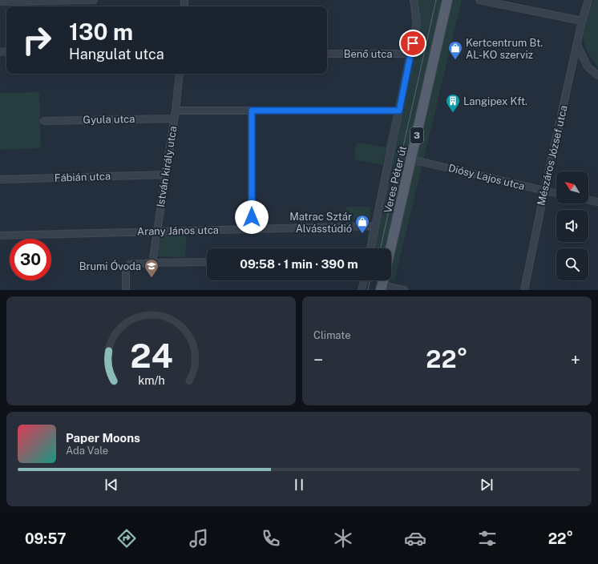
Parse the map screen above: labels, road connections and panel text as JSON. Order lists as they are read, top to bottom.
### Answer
{
  "streets": {
    "main road": ["3", "Veres Péter út"],
    "street": [
      "Benő utca",
      "Gyula utca",
      "Mészáros József utca",
      "István király utca",
      "Fábián utca",
      "Diósy Lajos utca",
      "Arany János utca"
    ]
  },
  "crossings": [
    ["Benő utca", "Veres Péter út"],
    ["Gyula utca", "István király utca"],
    ["Mészáros József utca", "Diósy Lajos utca"],
    ["István király utca", "Fábián utca"],
    ["István király utca", "Arany János utca"],
    ["Diósy Lajos utca", "Veres Péter út"],
    ["Veres Péter út", "Arany János utca"]
  ],
  "places": {
    "shop": ["Kertcentrum Bt. AL-KO szerviz", "Matrac Sztár Alvásstúdió"],
    "building": ["Langipex Kft."],
    "school or university": ["Brumi Óvoda"]
  },
  "north": "top left",
  "page": {
    "turn": ["130 m", "Hangulat utca"],
    "limit": "30",
    "trip": "09:58 · 1 min · 390 m",
    "tile": "Climate",
    "heat": ["−", "22°", "+"],
    "song": ["Paper Moons", "Ada Vale"],
    "tabs": ["09:57", "22°"],
    "gauge": ["24", "km/h"]
  }
}
